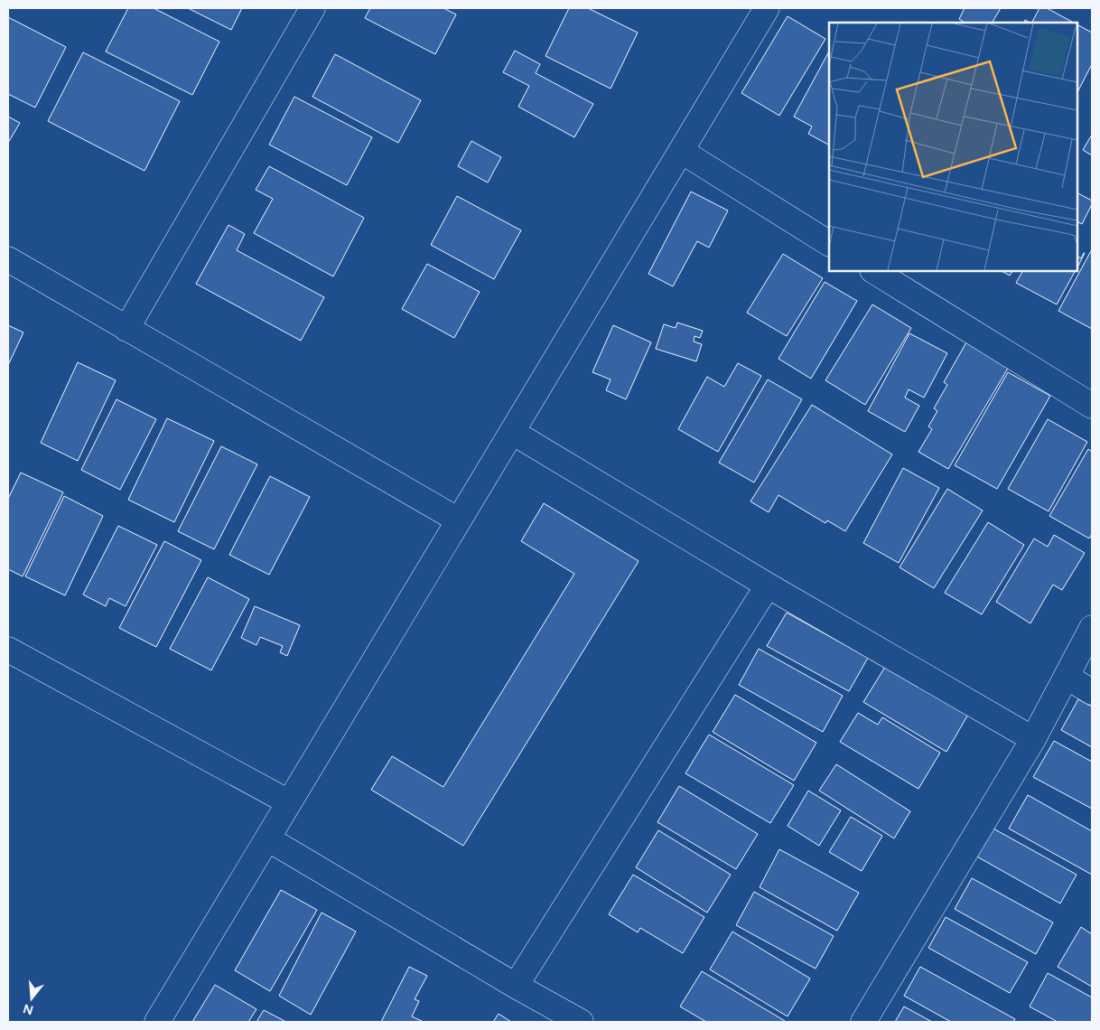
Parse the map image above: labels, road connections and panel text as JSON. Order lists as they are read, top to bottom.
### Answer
{
  "north": "bottom"
}
